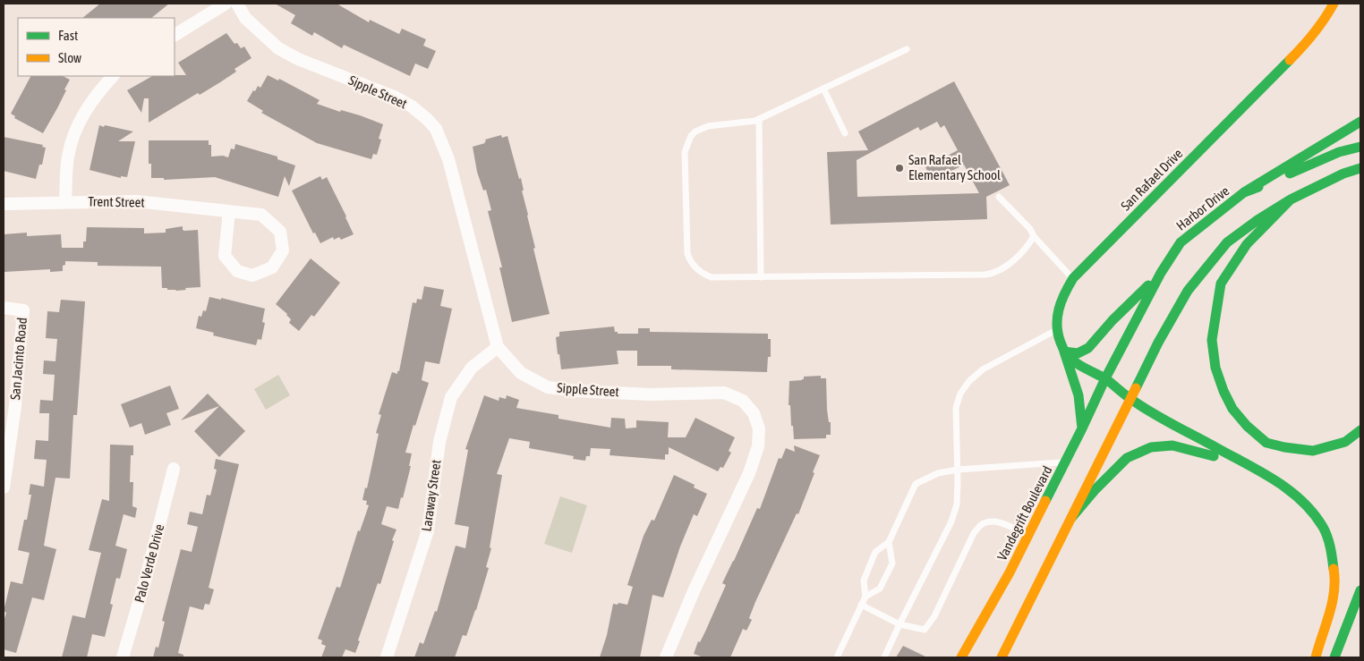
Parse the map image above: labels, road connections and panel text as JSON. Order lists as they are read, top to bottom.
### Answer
{
  "streets": {
    "main road": ["San Rafael Drive", "Harbor Drive", "Vandegrift Boulevard"],
    "street": [
      "Sipple Street",
      "Trent Street",
      "San Jacinto Road",
      "Laraway Street",
      "Palo Verde Drive"
    ]
  },
  "crossings": [
    ["Sipple Street", "Laraway Street"],
    ["San Rafael Drive", "Vandegrift Boulevard"],
    ["Harbor Drive", "Vandegrift Boulevard"]
  ],
  "places": ["San Rafael Elementary School"],
  "legend": ["Fast", "Slow"]
}
